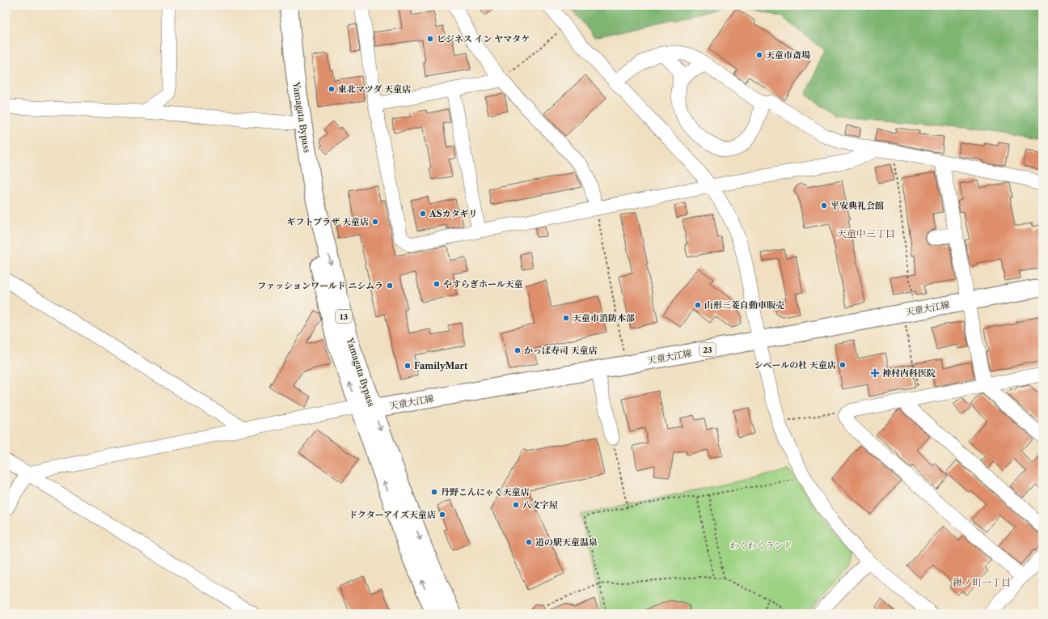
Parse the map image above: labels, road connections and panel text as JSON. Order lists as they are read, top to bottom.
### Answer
{
  "streets": {
    "main road": [
      "Yamagata Bypass",
      "天童大江線",
      "13",
      "23"
    ]
  },
  "crossings": [
    ["Yamagata Bypass", "天童大江線"]
  ],
  "districts": ["天童中三丁目", "鍬ノ町一丁目"],
  "parks": ["わくわくランド"],
  "places": {
    "other": [
      "ビジネス イン ヤマタケ",
      "天童市斎場",
      "東北マツダ 天童店",
      "平安典礼会館",
      "ASカタギリ",
      "ギフトプラザ 天童店",
      "やすらぎホール天童",
      "ファッションワールド ニシムラ",
      "山形三菱自動車販売",
      "天童市消防本部",
      "かっぱ寿司 天童店",
      "シベールの杜 天童店",
      "FamilyMart",
      "丹野こんにゃく天童店",
      "八文字屋",
      "ドクターアイズ天童店",
      "道の駅天童温泉"
    ],
    "health": ["神村内科医院"]
  }
}
